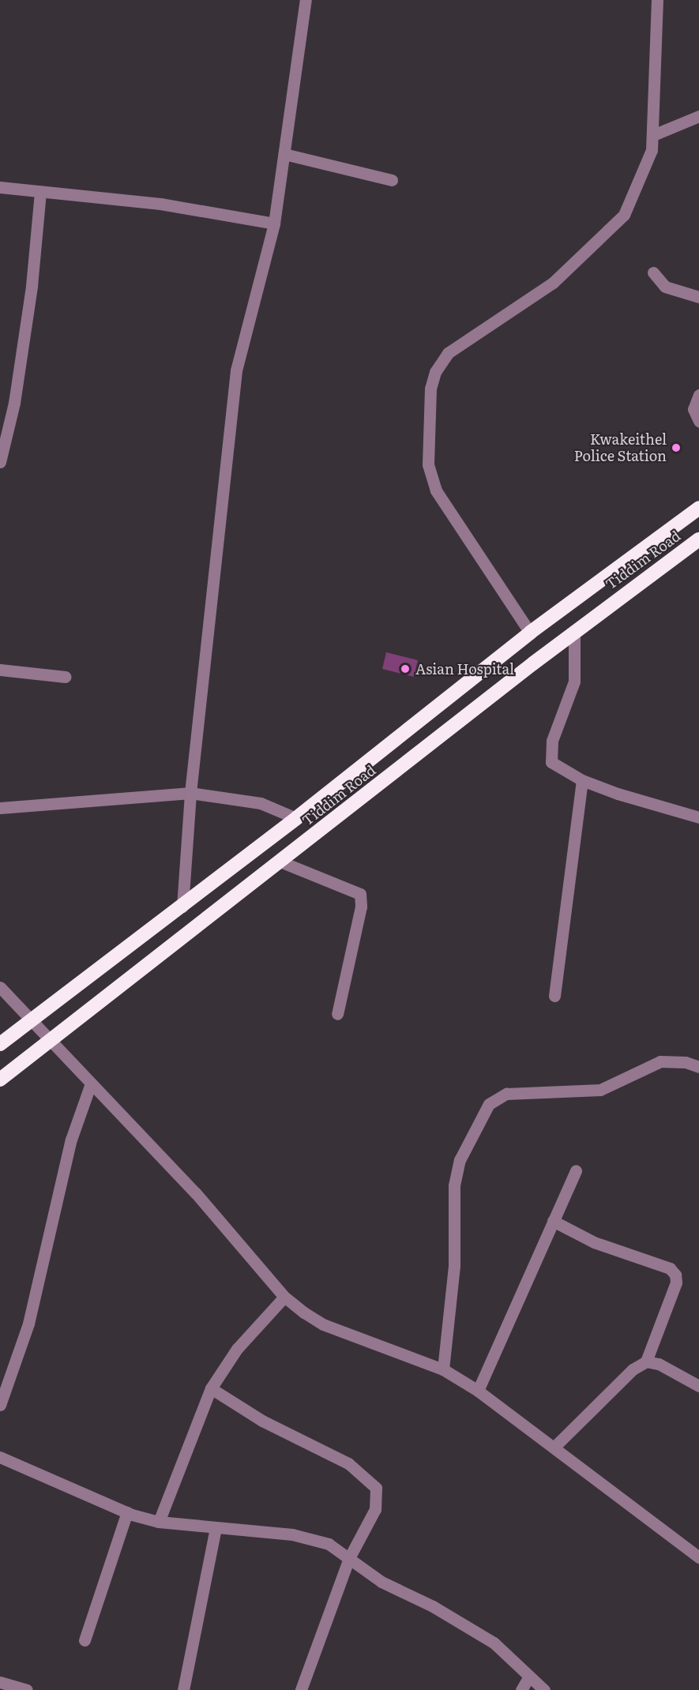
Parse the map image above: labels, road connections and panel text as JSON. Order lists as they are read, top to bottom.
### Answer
{
  "streets": {
    "highway": ["Tiddim Road"]
  },
  "places": ["Kwakeithel Police Station", "Asian Hospital"]
}
